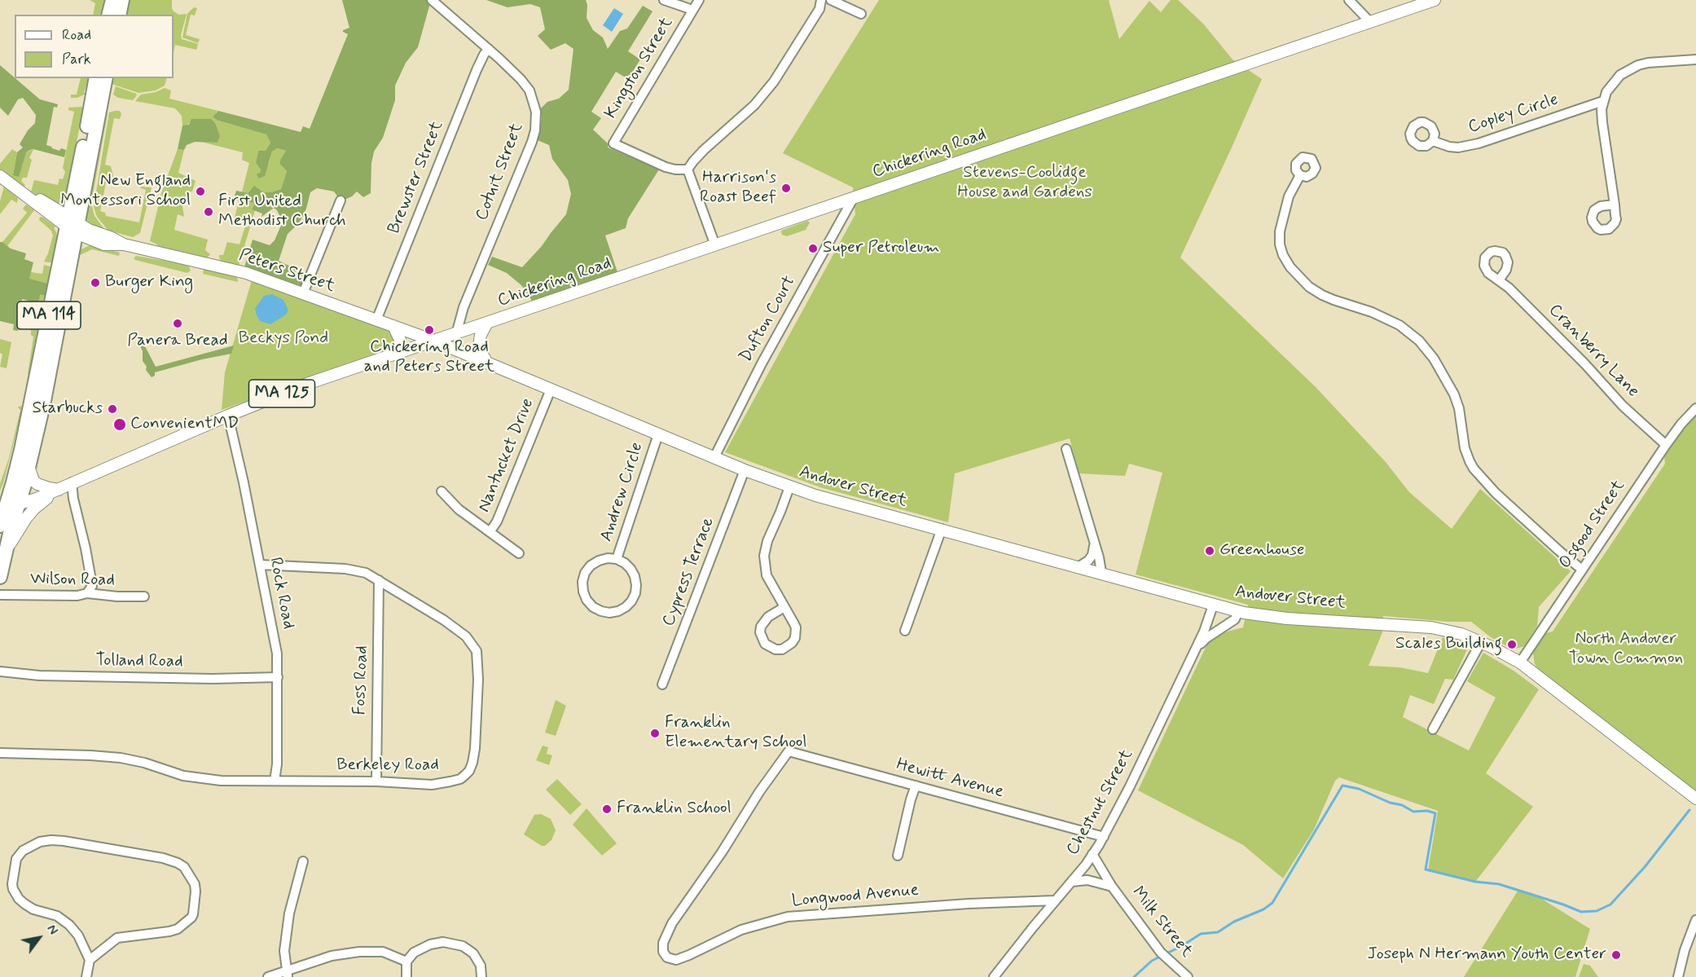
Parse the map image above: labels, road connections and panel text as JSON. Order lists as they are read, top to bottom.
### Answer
{
  "streets": {
    "highway": ["MA 114"],
    "main road": [
      "Chickering Road",
      "Peters Street",
      "MA 125",
      "Andover Street"
    ],
    "street": [
      "Kingston Street",
      "Copley Circle",
      "Cotuit Street",
      "Brewster Street",
      "Dufton Court",
      "Cranberry Lane",
      "Nantucket Drive",
      "Andrew Circle",
      "Osgood Street",
      "Cypress Terrace",
      "Wilson Road",
      "Rock Road",
      "Tolland Road",
      "Foss Road",
      "Berkeley Road",
      "Hewitt Avenue",
      "Chestnut Street",
      "Longwood Avenue",
      "Milk Street"
    ]
  },
  "crossings": [
    ["Chickering Road", "Cotuit Street"],
    ["Chickering Road", "Peters Street"],
    ["Chickering Road", "Dufton Court"],
    ["Chickering Road", "MA 125"],
    ["Chickering Road", "Andover Street"],
    ["Cotuit Street", "Brewster Street"],
    ["Brewster Street", "Peters Street"],
    ["Peters Street", "MA 114"],
    ["Peters Street", "MA 125"],
    ["Peters Street", "Andover Street"],
    ["MA 114", "MA 125"],
    ["Dufton Court", "Andover Street"],
    ["Cranberry Lane", "Osgood Street"],
    ["MA 125", "Andover Street"],
    ["MA 125", "Rock Road"],
    ["Nantucket Drive", "Andover Street"],
    ["Andover Street", "Andrew Circle"],
    ["Andover Street", "Osgood Street"],
    ["Andover Street", "Cypress Terrace"],
    ["Andover Street", "Chestnut Street"],
    ["Rock Road", "Tolland Road"],
    ["Rock Road", "Berkeley Road"],
    ["Foss Road", "Berkeley Road"],
    ["Hewitt Avenue", "Chestnut Street"],
    ["Hewitt Avenue", "Longwood Avenue"],
    ["Chestnut Street", "Longwood Avenue"],
    ["Chestnut Street", "Milk Street"]
  ],
  "parks": ["Stevens-Coolidge House and Gardens", "Beckys Pond", "North Andover Town Common"],
  "places": [
    "Harrison's Roast Beef",
    "New England Montessori School",
    "First United Methodist Church",
    "Super Petroleum",
    "Burger King",
    "Panera Bread",
    "Chickering Road and Peters Street",
    "Starbucks",
    "ConvenientMD",
    "Greenhouse",
    "Scales Building",
    "Franklin Elementary School",
    "Franklin School",
    "Joseph N Hermann Youth Center"
  ],
  "legend": ["Road", "Park"],
  "north": "top right"
}
